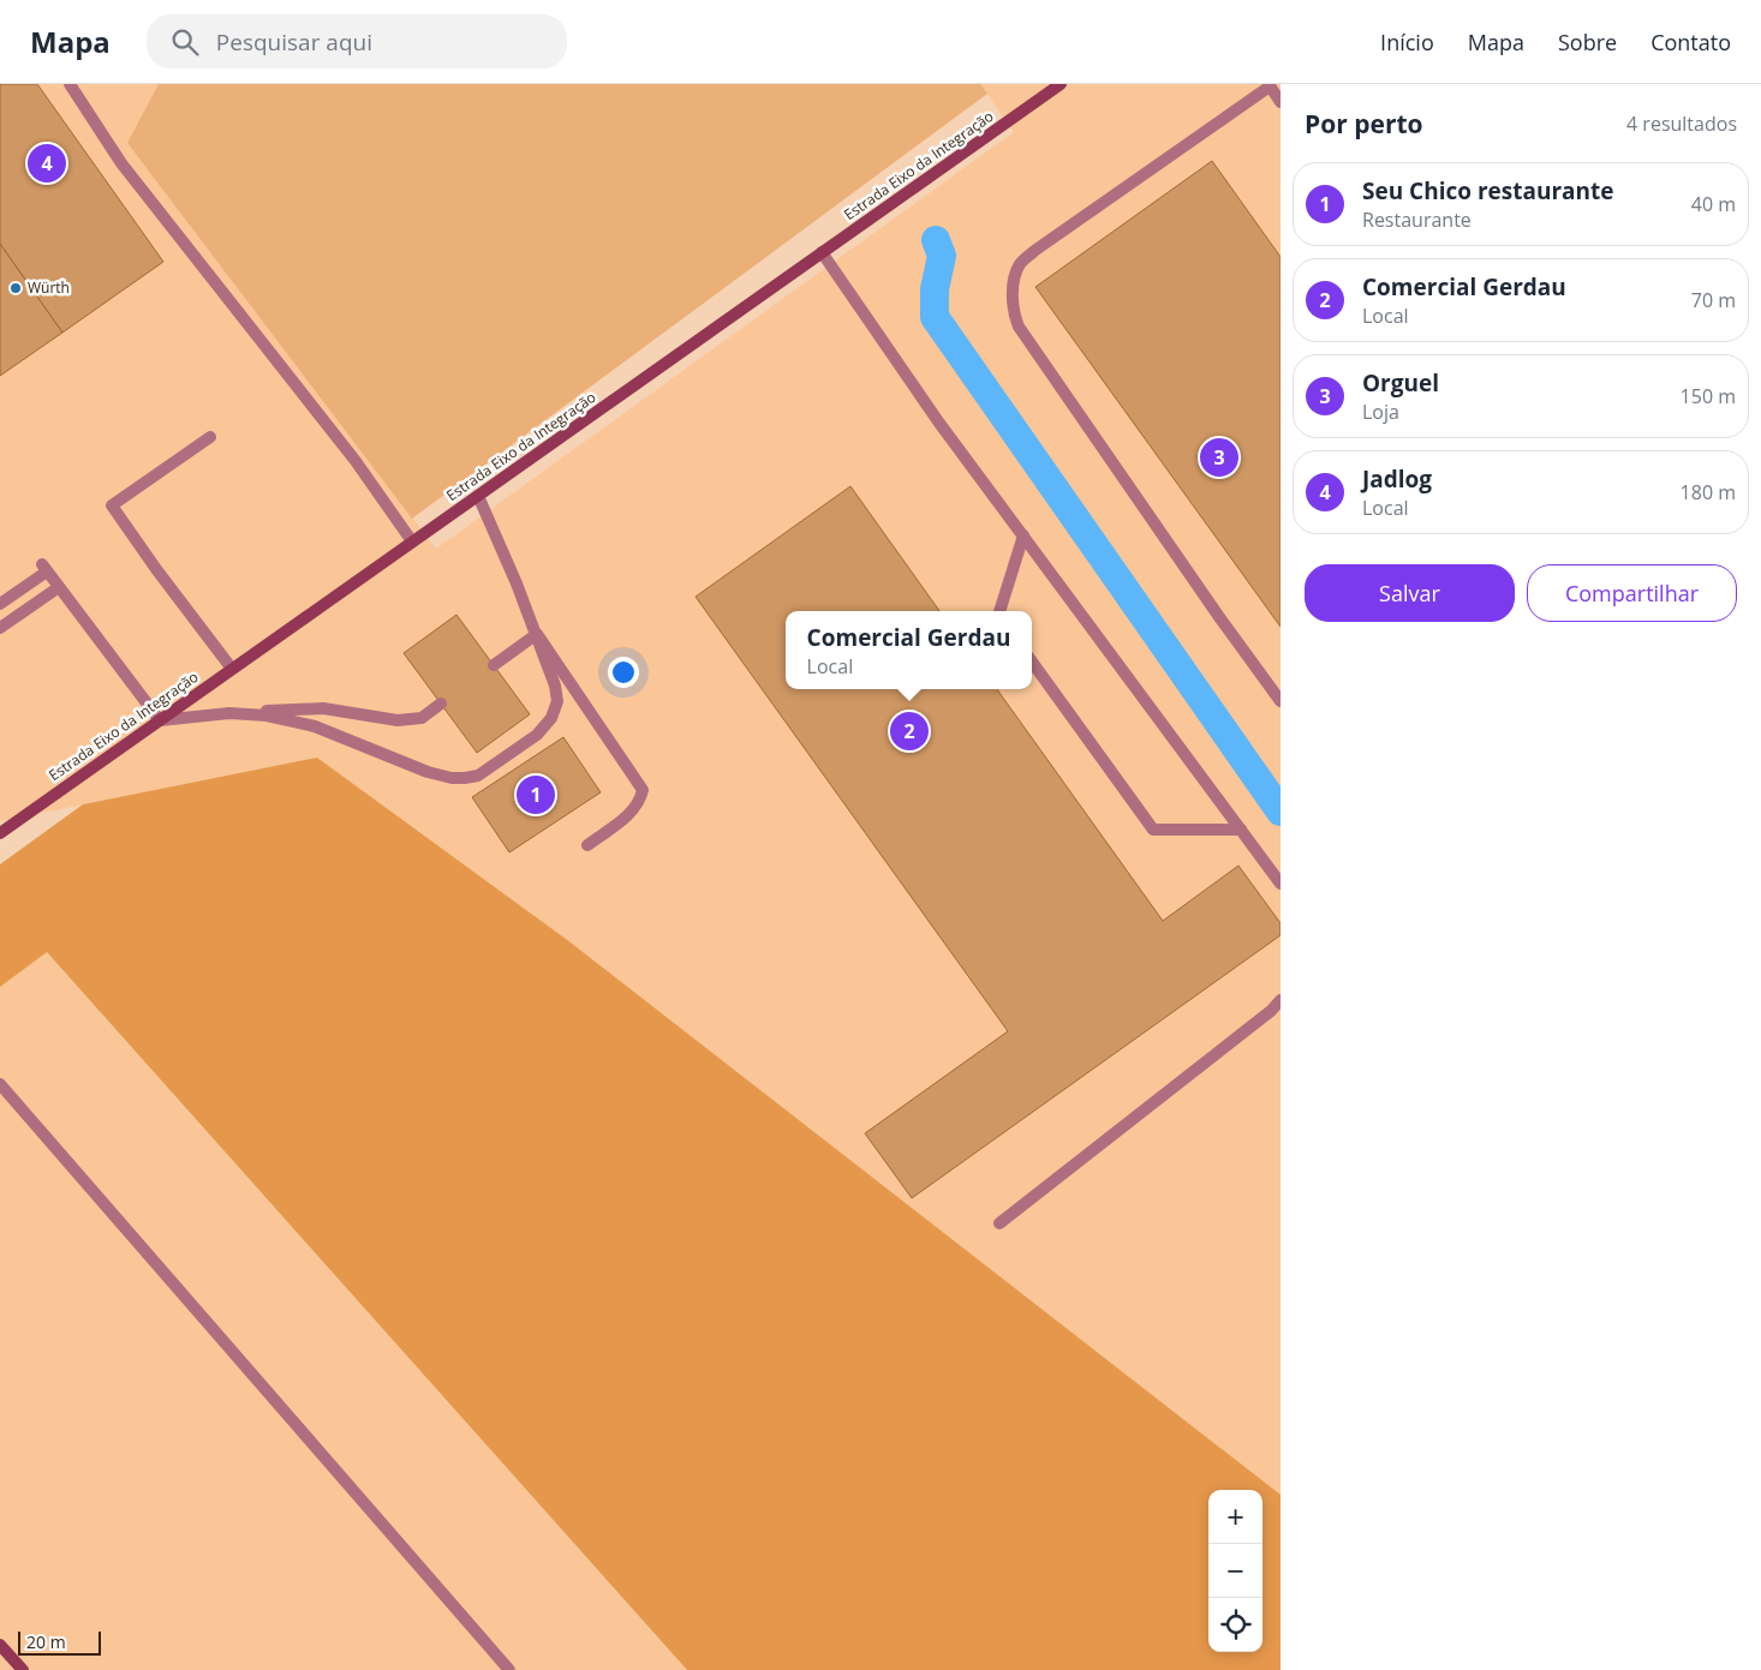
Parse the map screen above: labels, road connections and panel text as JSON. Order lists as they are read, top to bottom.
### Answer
{
  "streets": {
    "main road": ["Estrada Eixo da Integração"]
  },
  "places": ["Würth"],
  "scale_bar": "20 m",
  "page": {
    "header": "Mapa",
    "search": "Pesquisar aqui",
    "nav": [
      "Início",
      "Mapa",
      "Sobre",
      "Contato"
    ],
    "heading": ["Por perto", "4 resultados"],
    "pins": [
      "4",
      "3",
      "2",
      "1"
    ],
    "list": [
      {
        "mark": "1",
        "name": "Seu Chico restaurante",
        "note": "Restaurante",
        "value": "40 m"
      },
      {
        "mark": "2",
        "name": "Comercial Gerdau",
        "note": "Local",
        "value": "70 m"
      },
      {
        "mark": "3",
        "name": "Orguel",
        "note": "Loja",
        "value": "150 m"
      },
      {
        "mark": "4",
        "name": "Jadlog",
        "note": "Local",
        "value": "180 m"
      }
    ],
    "buttons": ["Salvar", "Compartilhar"],
    "popup": ["Comercial Gerdau", "Local"],
    "map_buttons": ["+", "−"],
    "scale": "20 m"
  }
}
